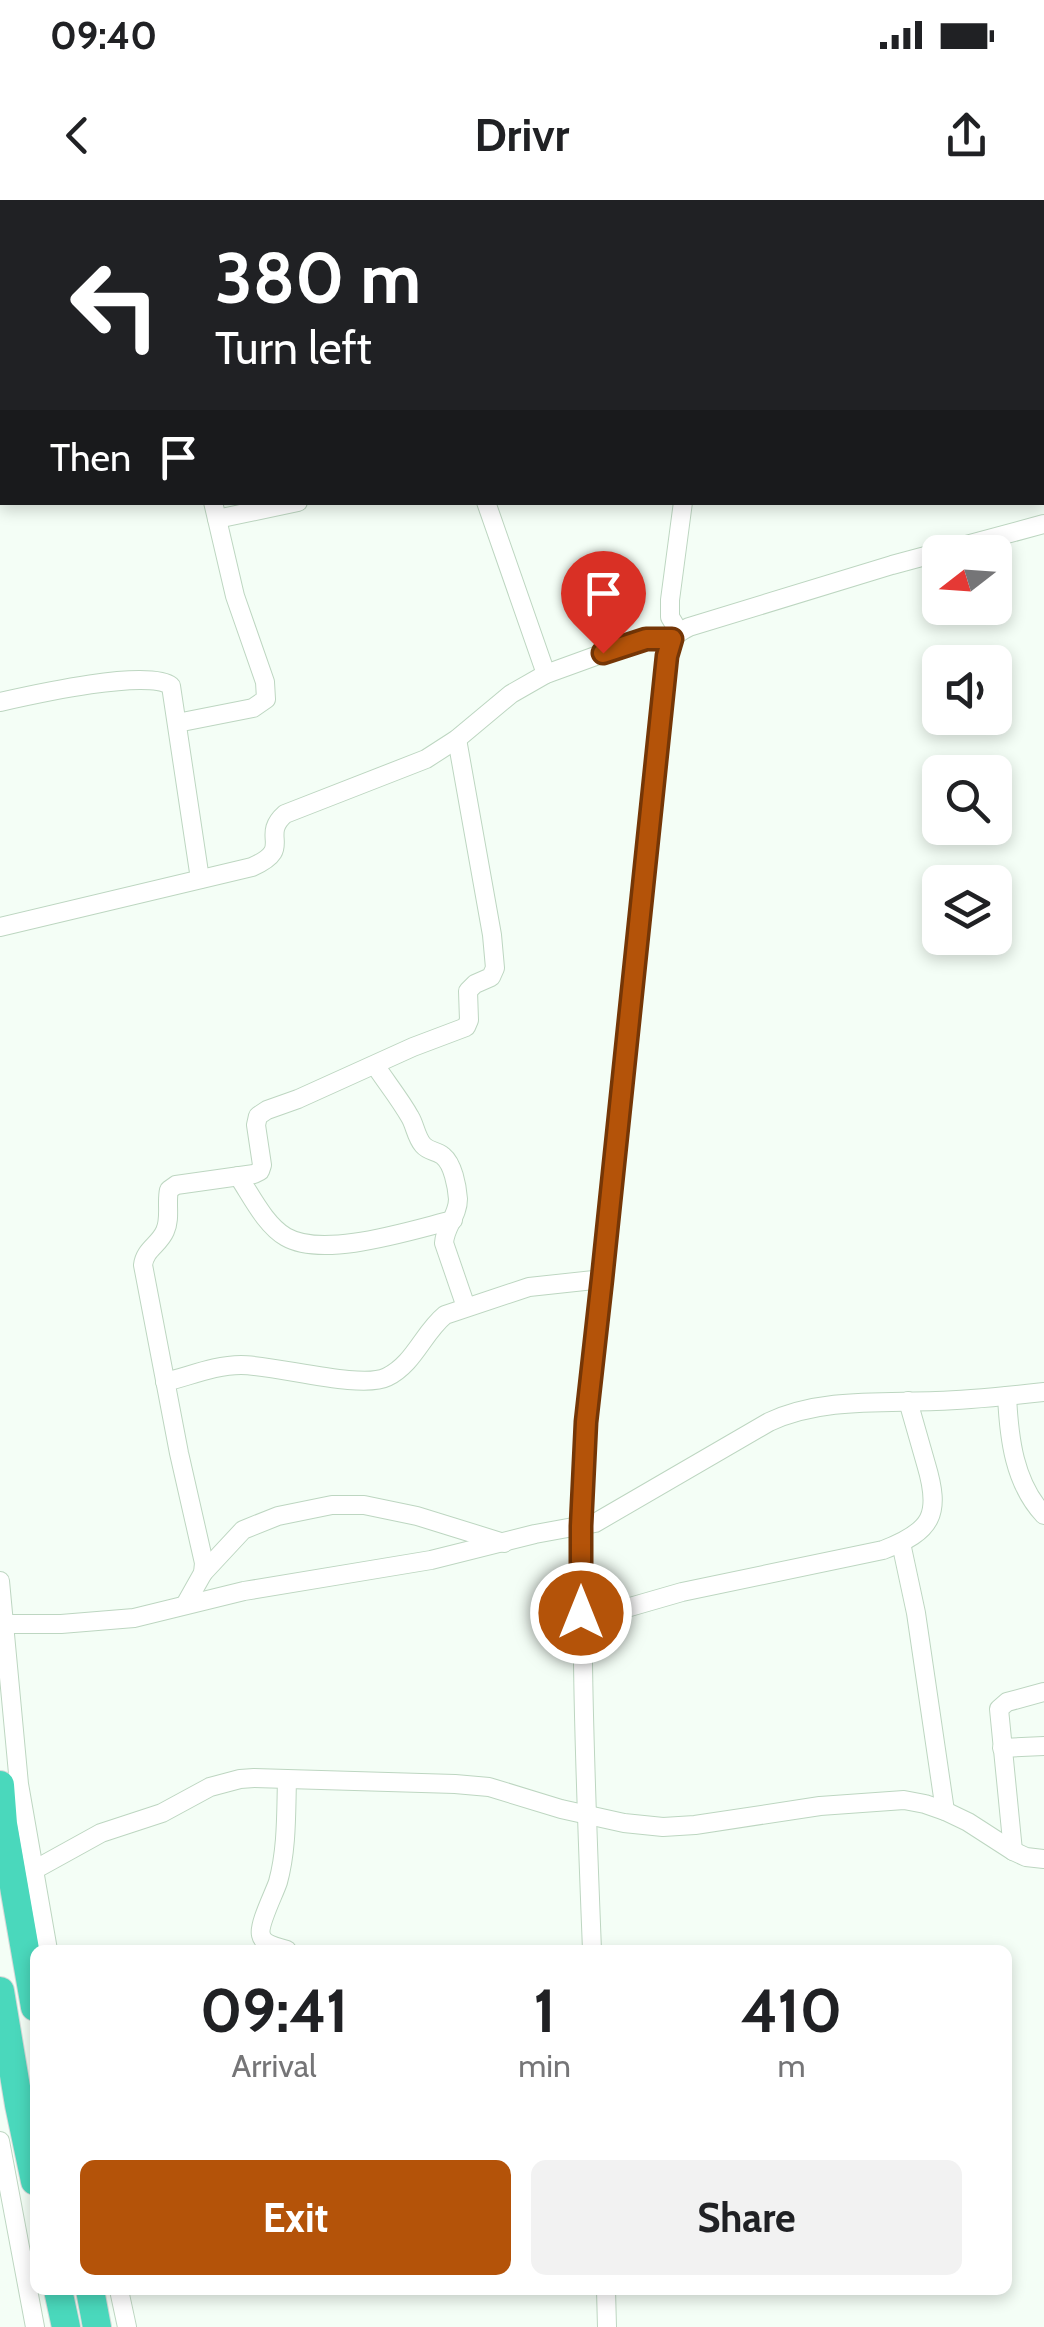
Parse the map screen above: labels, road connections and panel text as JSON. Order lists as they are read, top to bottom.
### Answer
{
  "north": "left",
  "page": {
    "status": "09:40",
    "header": "Drivr",
    "turn": ["380 m", "Turn left"],
    "then": "Then",
    "eta": [
      "09:41",
      "Arrival",
      "1",
      "min",
      "410",
      "m"
    ],
    "buttons": ["Exit", "Share"]
  }
}
